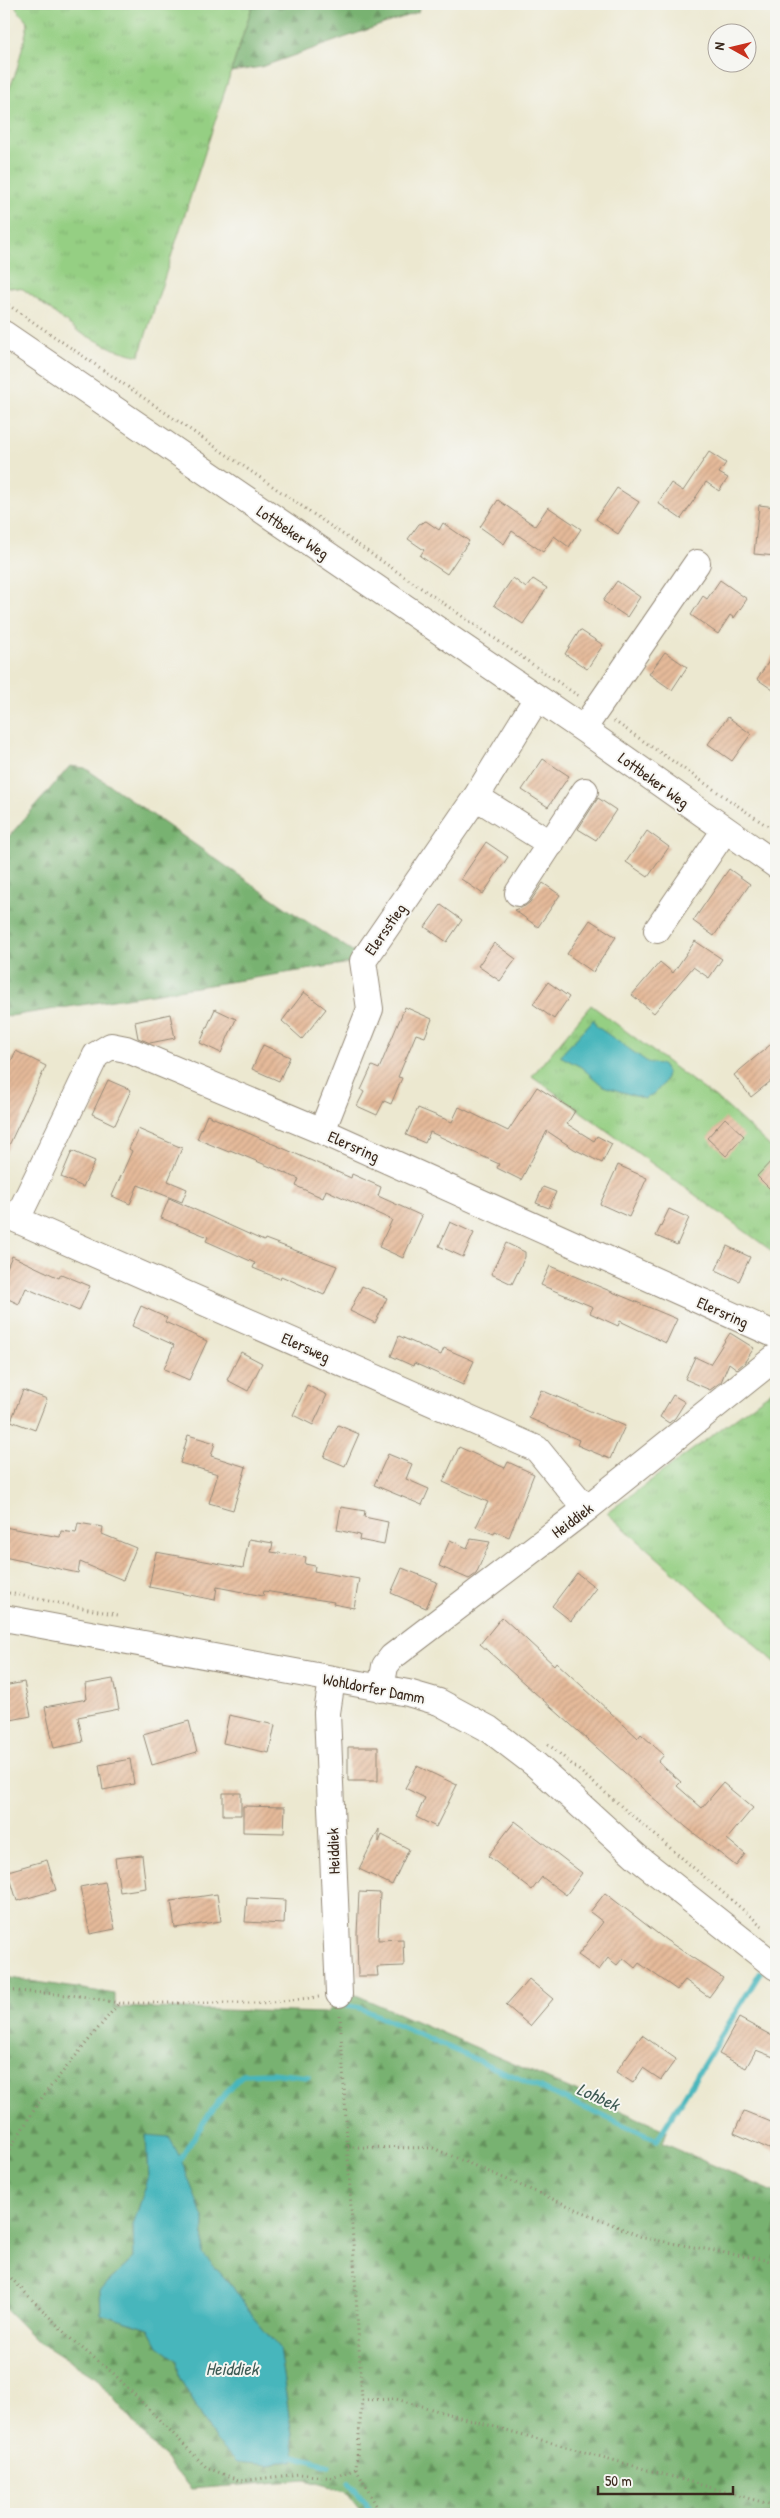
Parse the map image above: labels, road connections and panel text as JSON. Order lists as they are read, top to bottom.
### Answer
{
  "streets": {
    "street": [
      "Lottbeker Weg",
      "Elersstieg",
      "Elersring",
      "Elersweg",
      "Heiddiek",
      "Wohldorfer Damm"
    ]
  },
  "crossings": [
    ["Lottbeker Weg", "Elersstieg"],
    ["Elersstieg", "Elersring"],
    ["Elersring", "Elersweg"],
    ["Elersweg", "Heiddiek"],
    ["Heiddiek", "Wohldorfer Damm"]
  ],
  "water": ["Lohbek", "Heiddiek"],
  "scale_bar": "50 m",
  "north": "left"
}
